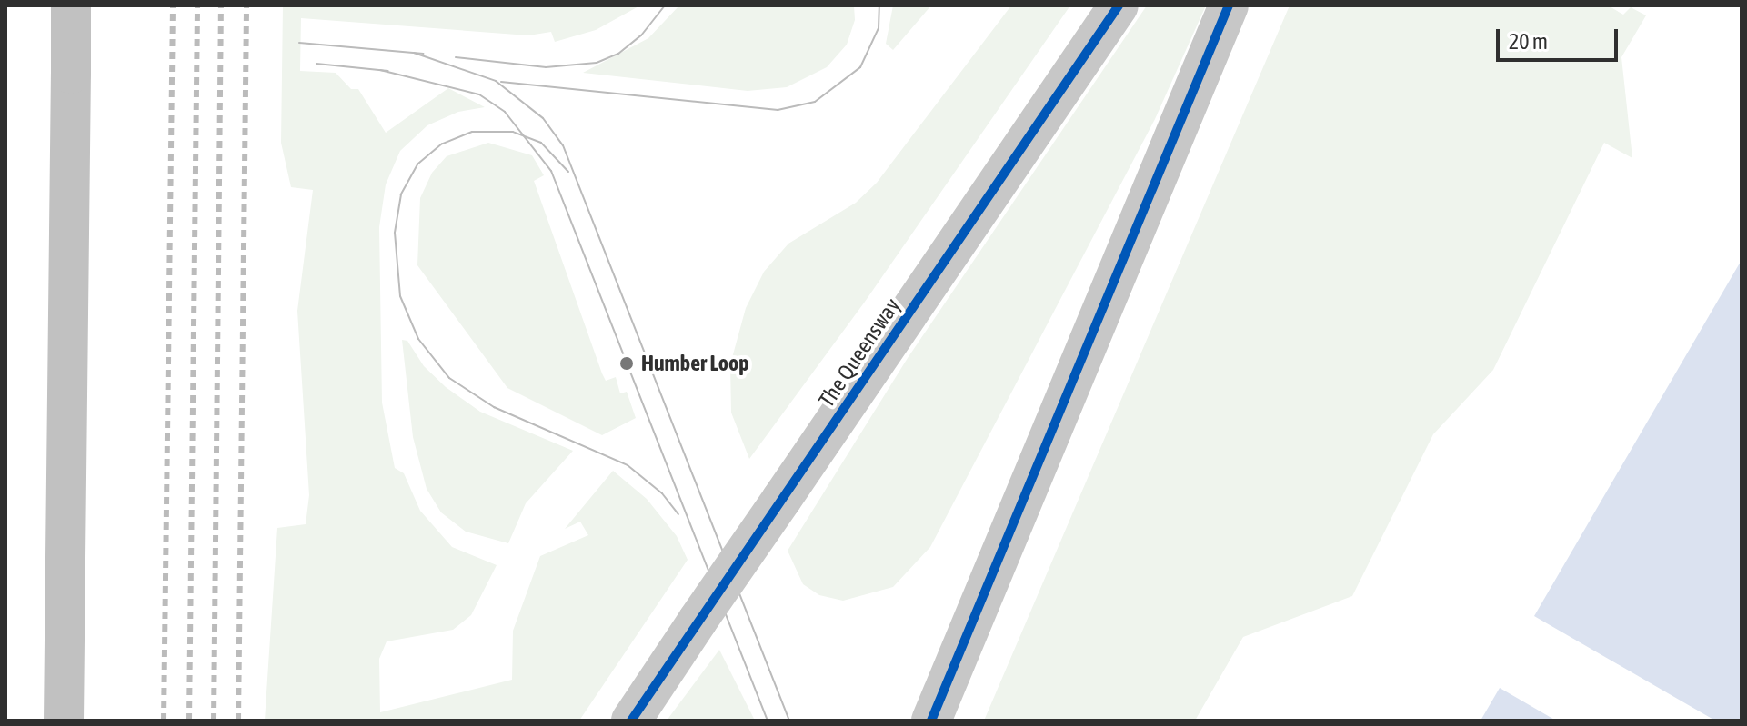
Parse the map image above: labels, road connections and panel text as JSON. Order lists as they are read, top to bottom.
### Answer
{
  "streets": {
    "main road": ["The Queensway"]
  },
  "places": ["Humber Loop"],
  "scale_bar": "20 m"
}
